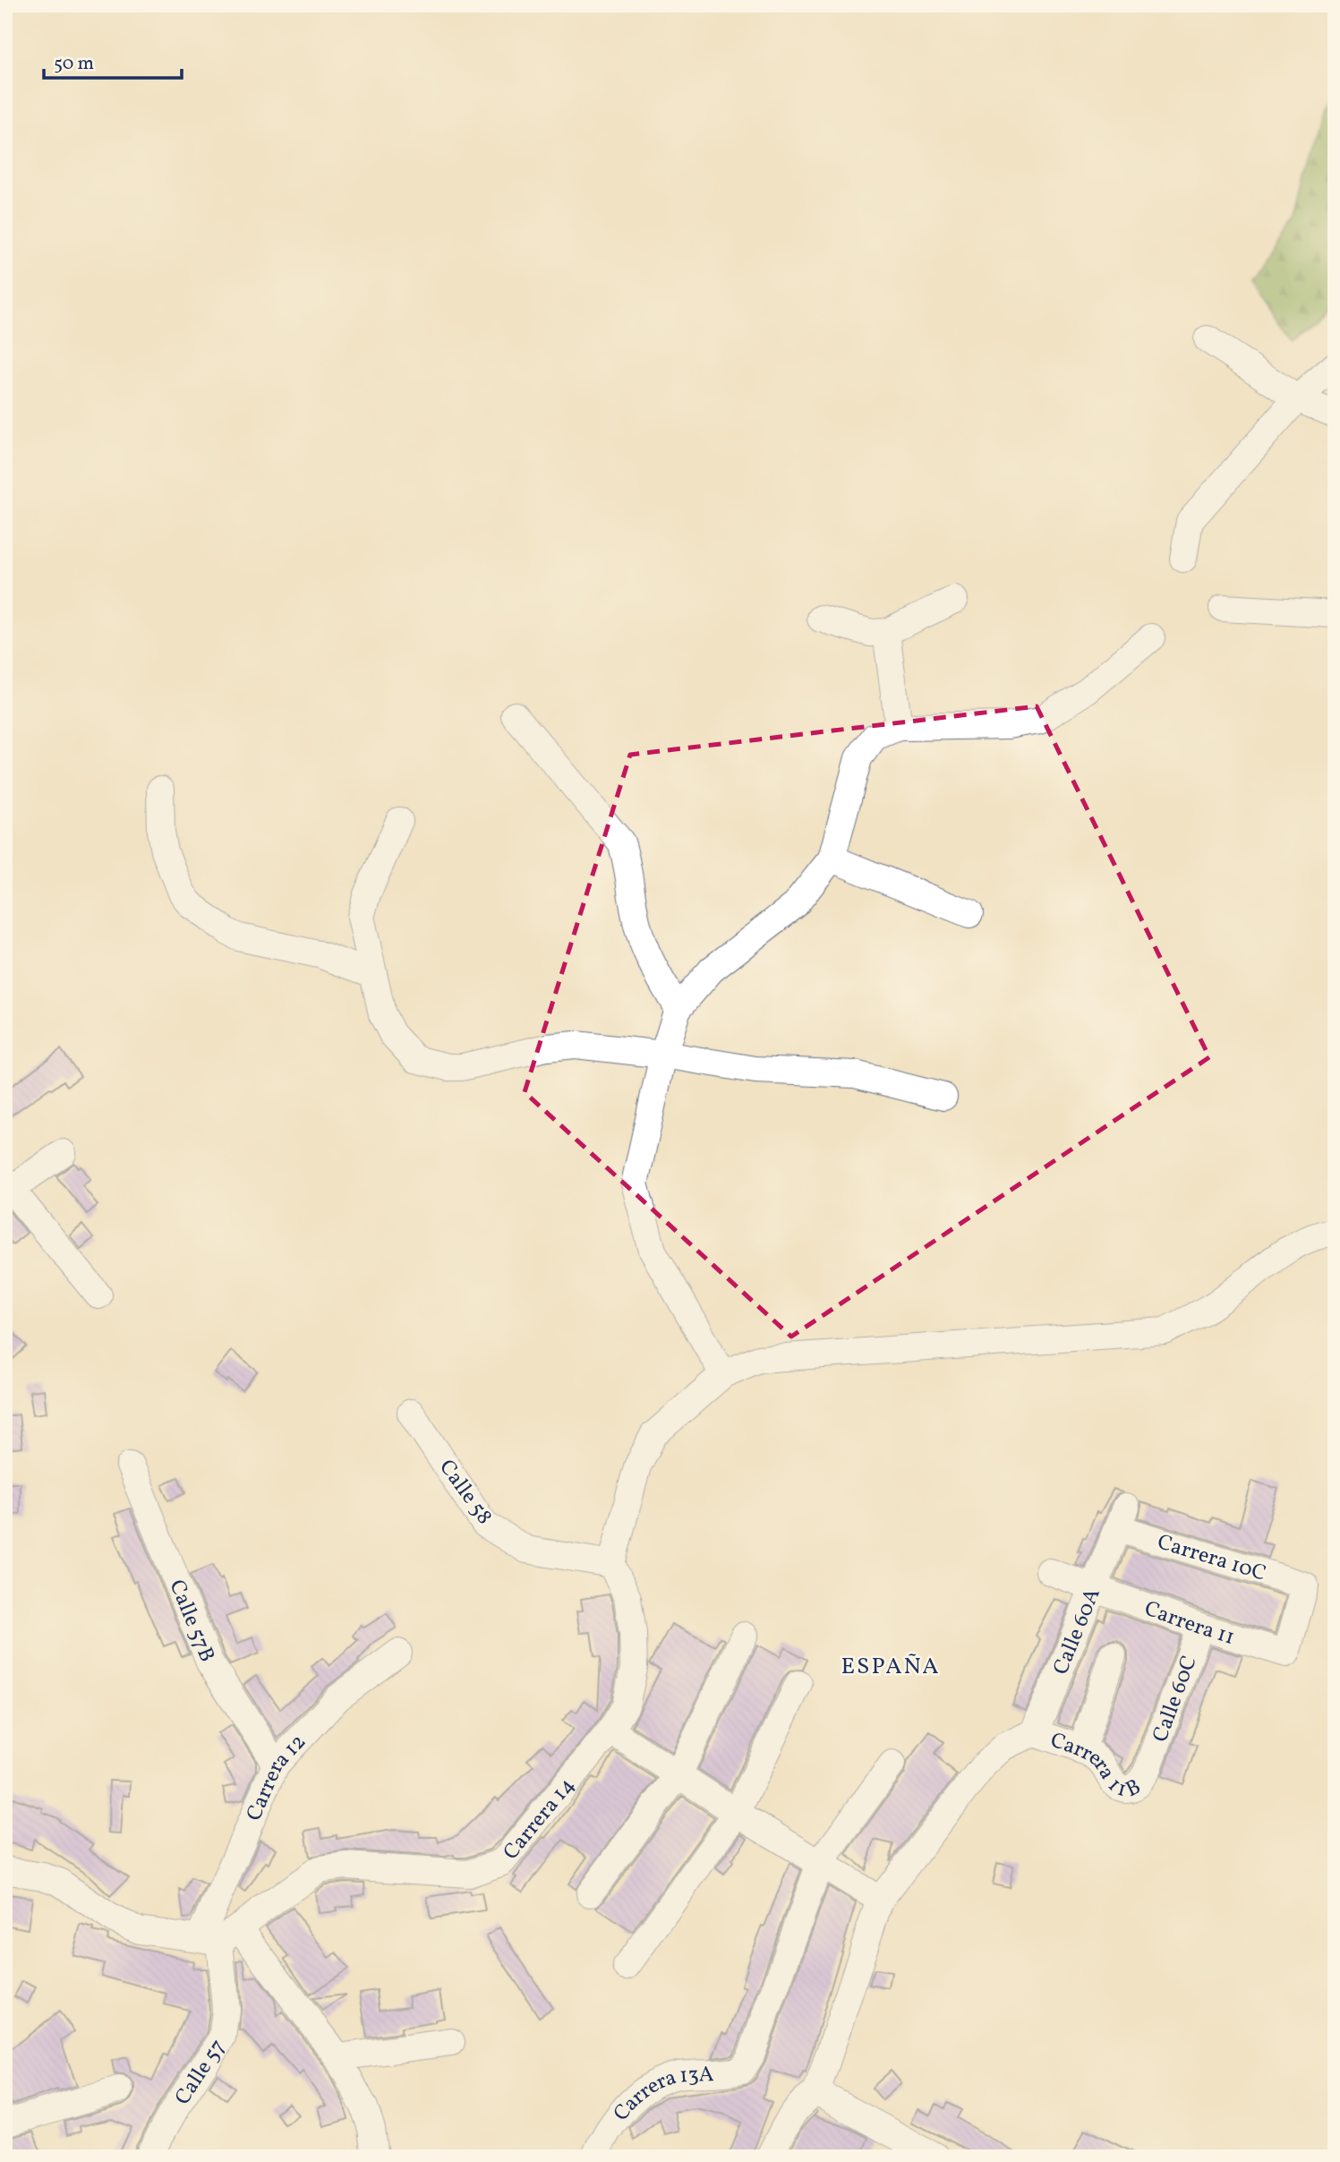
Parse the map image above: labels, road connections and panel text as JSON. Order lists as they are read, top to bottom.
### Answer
{
  "streets": {
    "street": [
      "Calle 58",
      "Carrera 10C",
      "Calle 57B",
      "Carrera 11",
      "Calle 60A",
      "Calle 60C",
      "Carrera 11B",
      "Carrera 12",
      "Carrera 14",
      "Calle 57",
      "Carrera 13A"
    ]
  },
  "crossings": [
    ["Calle 58", "Carrera 14"],
    ["Carrera 10C", "Carrera 11"],
    ["Carrera 10C", "Calle 60A"],
    ["Calle 57B", "Carrera 12"],
    ["Carrera 11", "Calle 60A"],
    ["Carrera 11", "Calle 60C"],
    ["Calle 60A", "Carrera 11B"],
    ["Calle 60C", "Carrera 11B"],
    ["Carrera 12", "Carrera 14"],
    ["Carrera 12", "Calle 57"],
    ["Carrera 14", "Calle 57"]
  ],
  "districts": ["ESPAÑA"],
  "scale_bar": "50 m"
}
